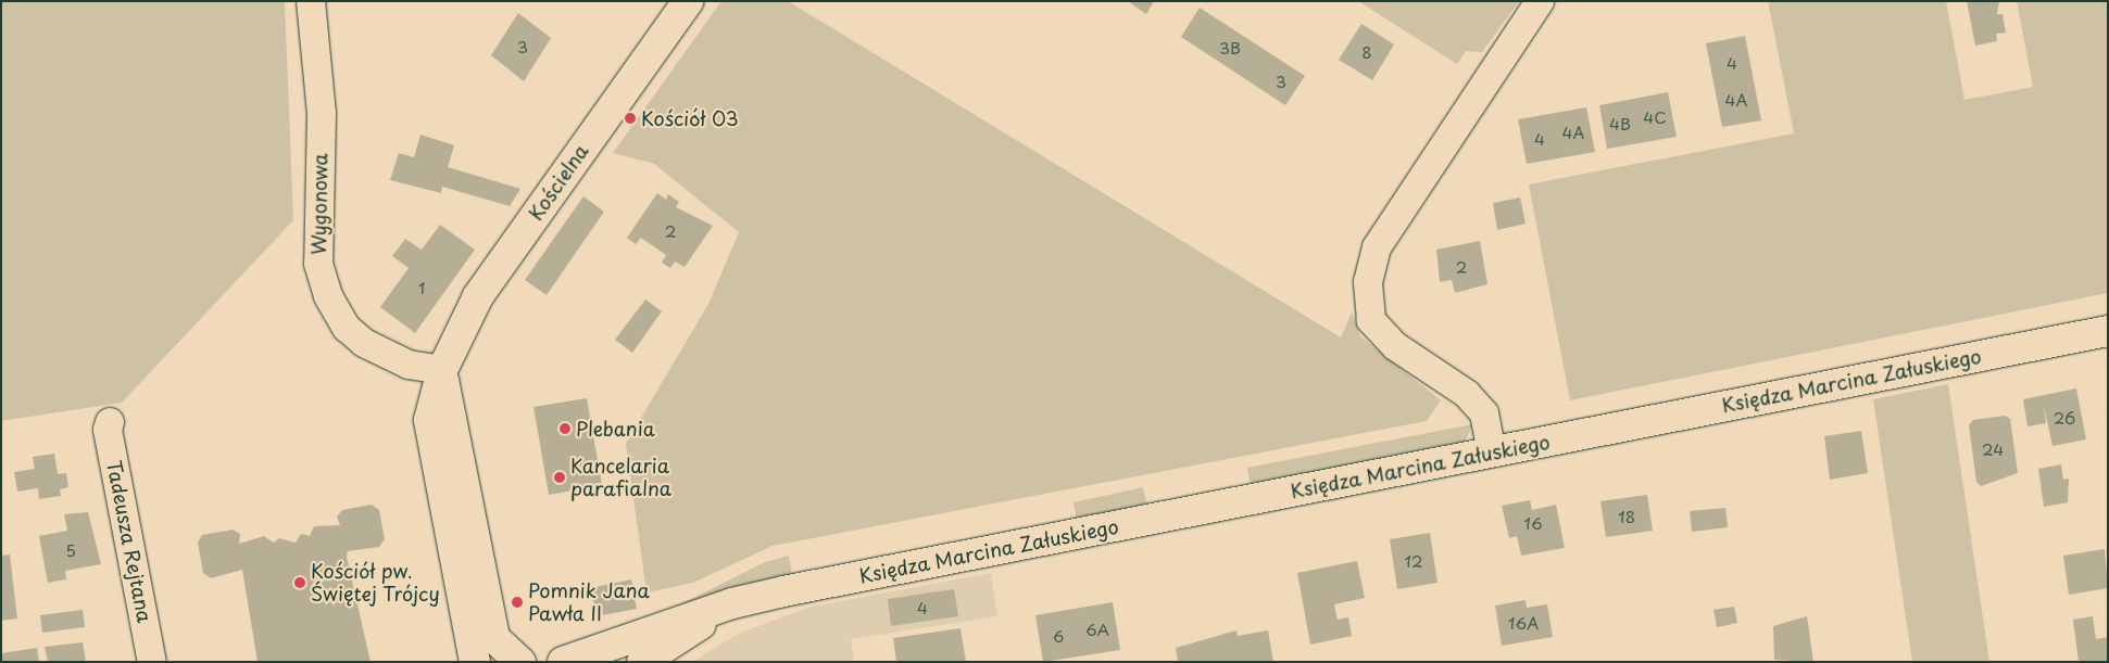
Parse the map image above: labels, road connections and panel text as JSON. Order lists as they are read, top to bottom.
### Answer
{
  "streets": {
    "street": [
      "Kościelna",
      "Wygonowa",
      "Księdza Marcina Załuskiego",
      "Tadeusza Rejtana"
    ]
  },
  "crossings": [
    ["Kościelna", "Wygonowa"]
  ],
  "places": [
    "Kościół 03",
    "Plebania",
    "Kancelaria parafialna",
    "Kościół pw. Świętej Trójcy",
    "Pomnik Jana Pawła II"
  ],
  "house_numbers": [
    "3",
    "3B",
    "8",
    "4",
    "3",
    "4A",
    "4C",
    "4B",
    "4A",
    "4",
    "2",
    "2",
    "1",
    "26",
    "24",
    "18",
    "16",
    "5",
    "12",
    "4",
    "16A",
    "6A",
    "6"
  ]
}
